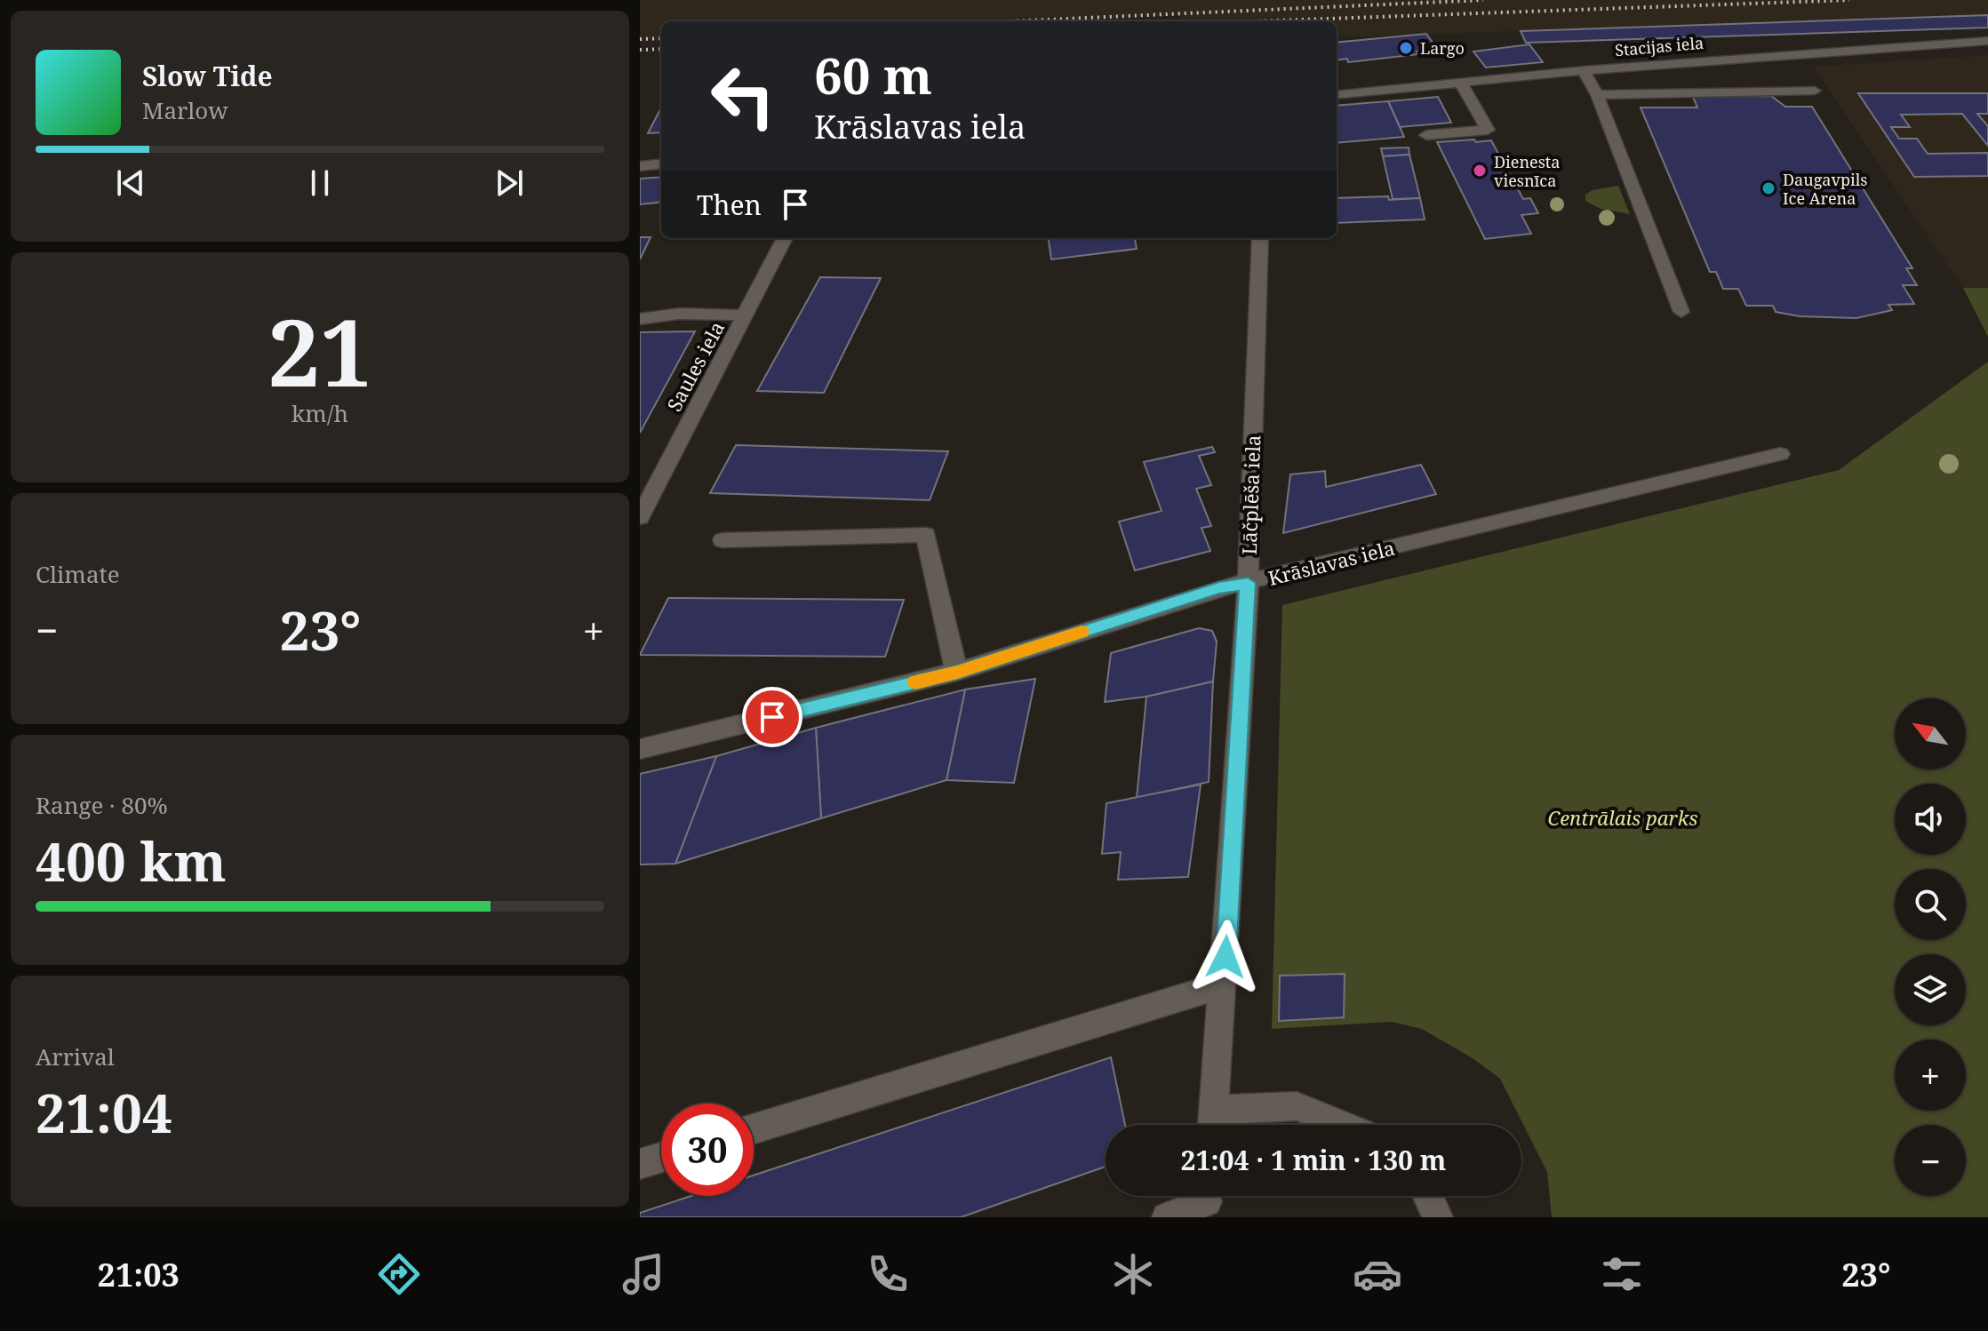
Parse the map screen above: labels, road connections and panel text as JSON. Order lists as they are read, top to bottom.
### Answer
{
  "streets": {
    "street": [
      "Stacijas iela",
      "Saules iela",
      "Lāčplēša iela",
      "Krāslavas iela"
    ]
  },
  "crossings": [
    ["Lāčplēša iela", "Krāslavas iela"]
  ],
  "parks": ["Centrālais parks"],
  "places": ["Largo", "Dienesta viesnīca", "Daugavpils Ice Arena"],
  "north": "top left",
  "page": {
    "turn": ["60 m", "Krāslavas iela"],
    "song": ["Slow Tide", "Marlow"],
    "then": "Then",
    "tile": [
      ["21", "km/h"],
      "Climate",
      ["Range · 80%", "400 km"],
      ["Arrival", "21:04"]
    ],
    "heat": ["−", "23°", "+"],
    "map_buttons": ["+", "−"],
    "limit": "30",
    "trip": "21:04 · 1 min · 130 m",
    "tabs": ["21:03", "23°"]
  }
}
